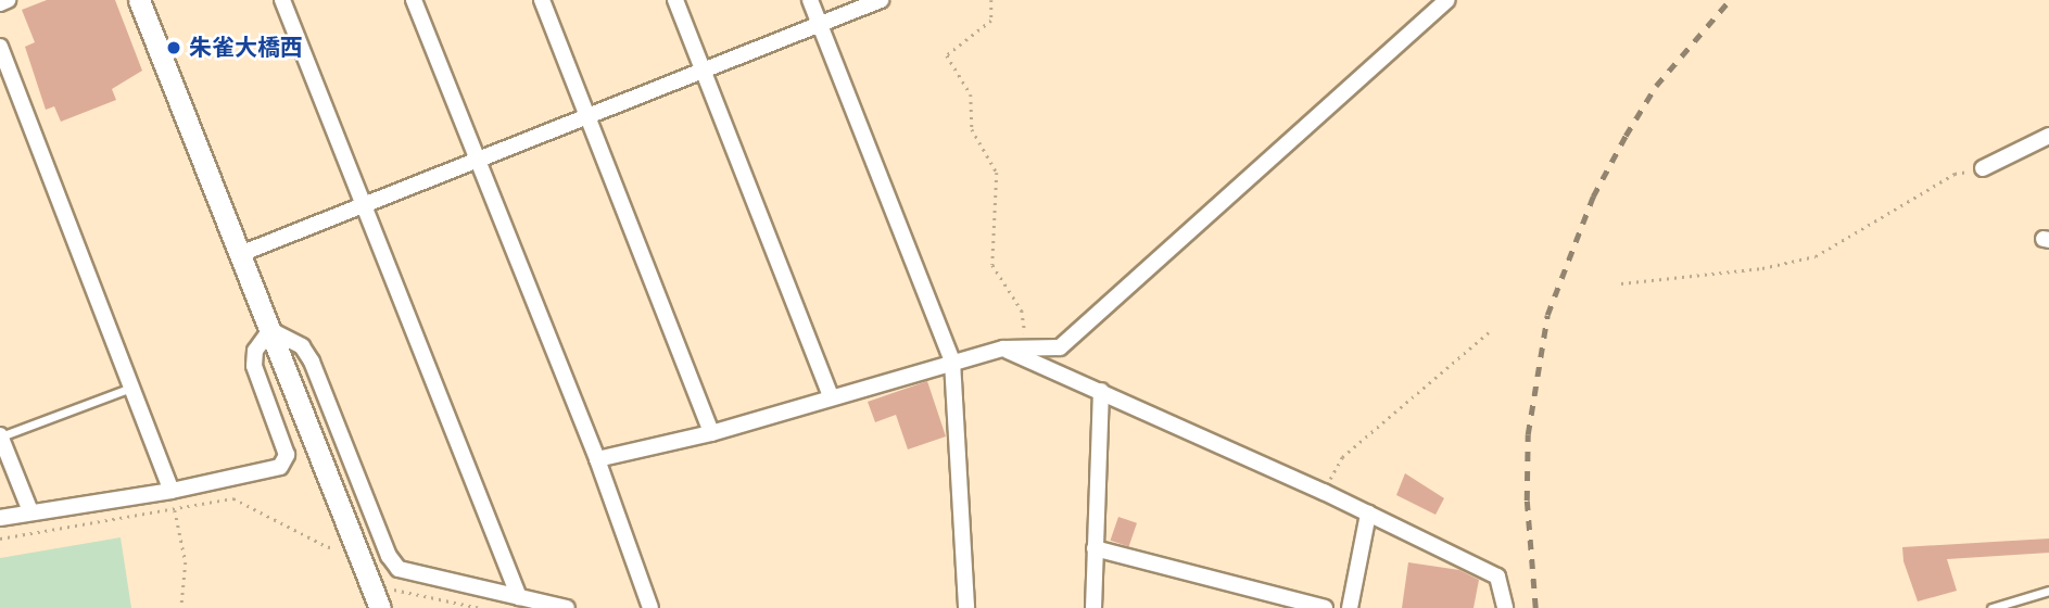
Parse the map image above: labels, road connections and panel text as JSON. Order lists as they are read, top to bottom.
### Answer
{
  "places": ["朱雀大橋西"]
}
